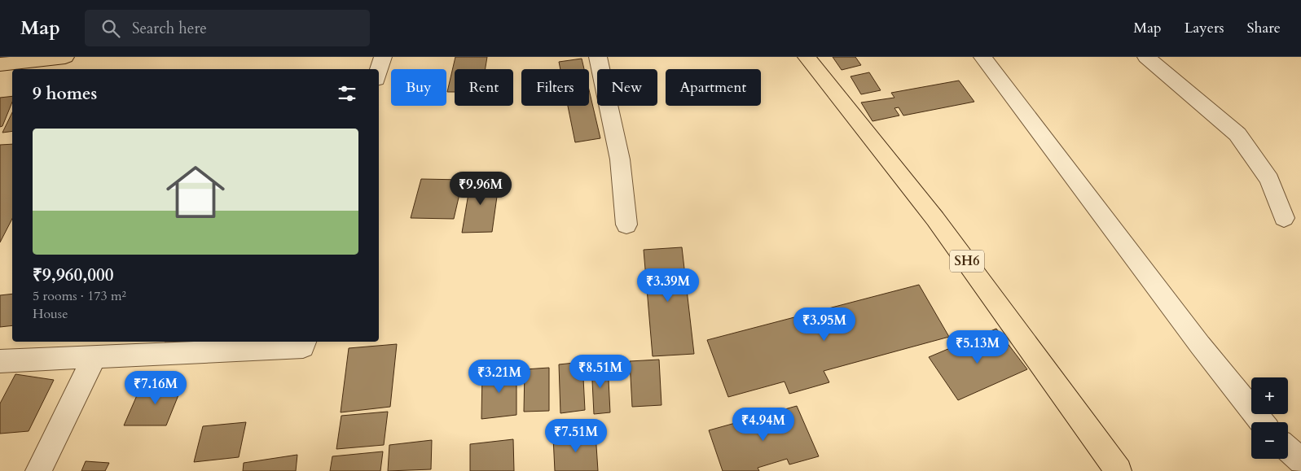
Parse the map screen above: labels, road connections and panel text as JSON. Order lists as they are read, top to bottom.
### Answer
{
  "streets": {
    "main road": ["SH6"]
  },
  "page": {
    "header": "Map",
    "search": "Search here",
    "nav": ["Map", "Layers", "Share"],
    "chip": [
      "Buy",
      "Rent",
      "Filters",
      "New",
      "Apartment"
    ],
    "heading": "9 homes",
    "list": [
      {
        "name": "₹9,960,000",
        "note": "5 rooms · 173 m² · House"
      }
    ],
    "price": [
      "₹9.96M",
      "₹3.39M",
      "₹3.95M",
      "₹5.13M",
      "₹8.51M",
      "₹3.21M",
      "₹7.16M",
      "₹4.94M",
      "₹7.51M"
    ],
    "map_buttons": ["+", "−"]
  }
}
